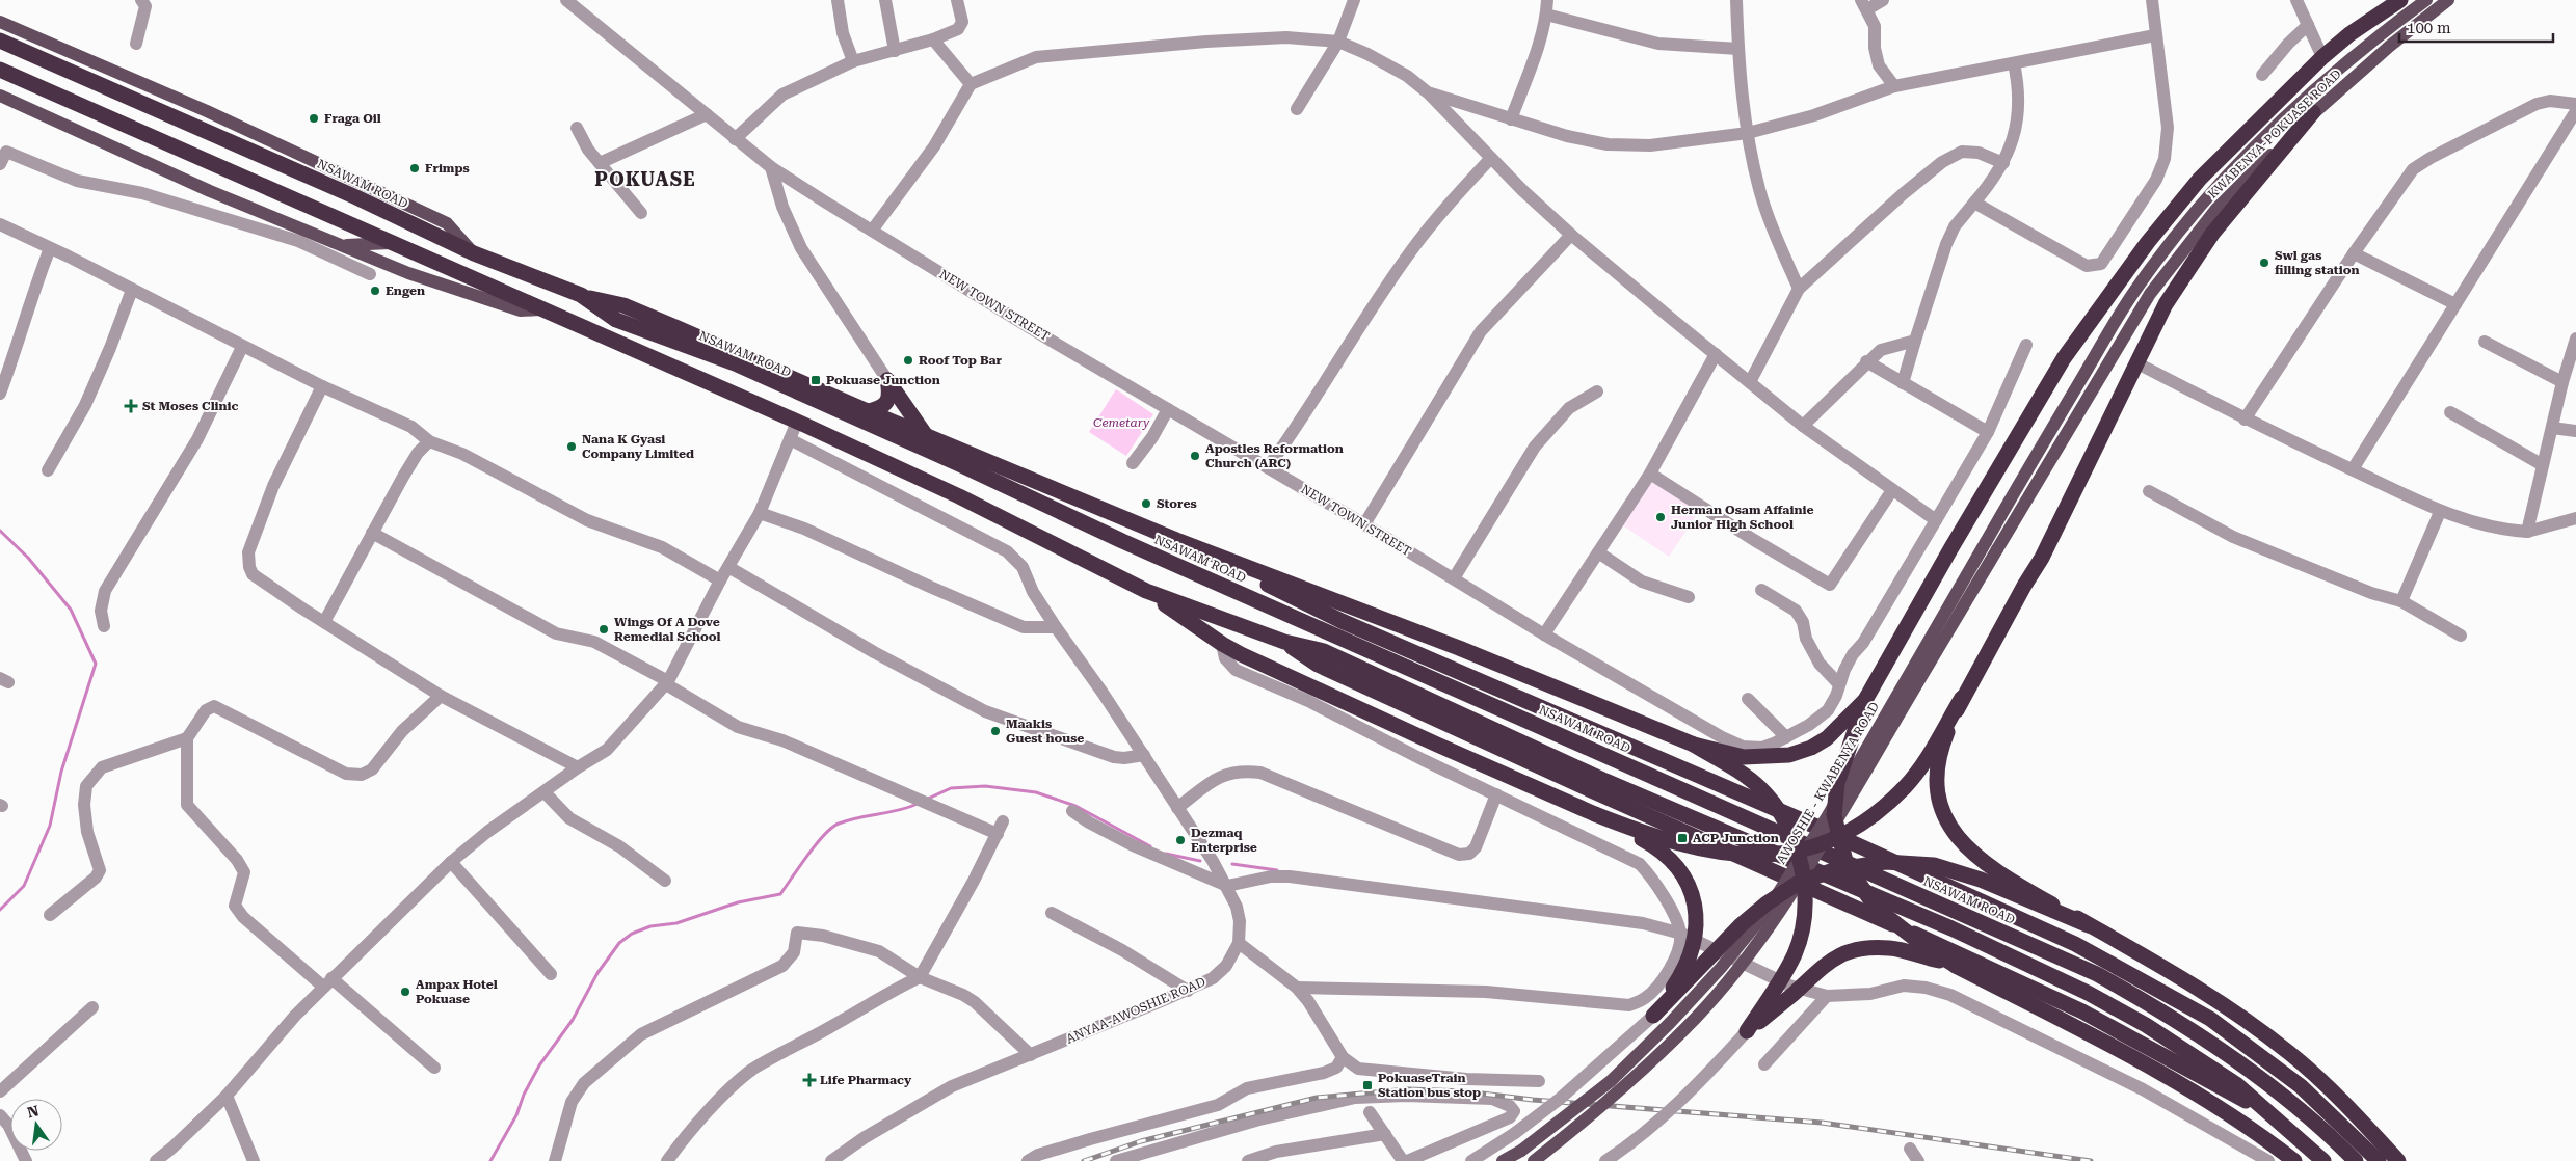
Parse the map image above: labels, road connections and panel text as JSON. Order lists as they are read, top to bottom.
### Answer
{
  "streets": {
    "highway": ["NSAWAM ROAD"],
    "main road": ["KWABENYA-POKUASE ROAD", "AWOSHIE - KWABENYA ROAD"],
    "street": ["NEW TOWN STREET", "ANYAA-AWOSHIE ROAD"]
  },
  "crossings": [
    ["KWABENYA-POKUASE ROAD", "AWOSHIE - KWABENYA ROAD"]
  ],
  "districts": ["POKUASE"],
  "parks": ["Cemetary"],
  "places": {
    "other": [
      "Fraga Oil",
      "Frimps",
      "Swl gas filling station",
      "Engen",
      "Roof Top Bar",
      "Nana K Gyasi Company Limited",
      "Apostles Reformation Church (ARC)",
      "Stores",
      "Herman Osam Affainie Junior High School",
      "Wings Of A Dove Remedial School",
      "Maakis Guest house",
      "Dezmaq Enterprise",
      "Ampax Hotel Pokuase"
    ],
    "transit": ["Pokuase Junction", "ACP Junction", "PokuaseTrain Station bus stop"],
    "health": ["St Moses Clinic", "Life Pharmacy"]
  },
  "scale_bar": "100 m",
  "north": "top"
}
